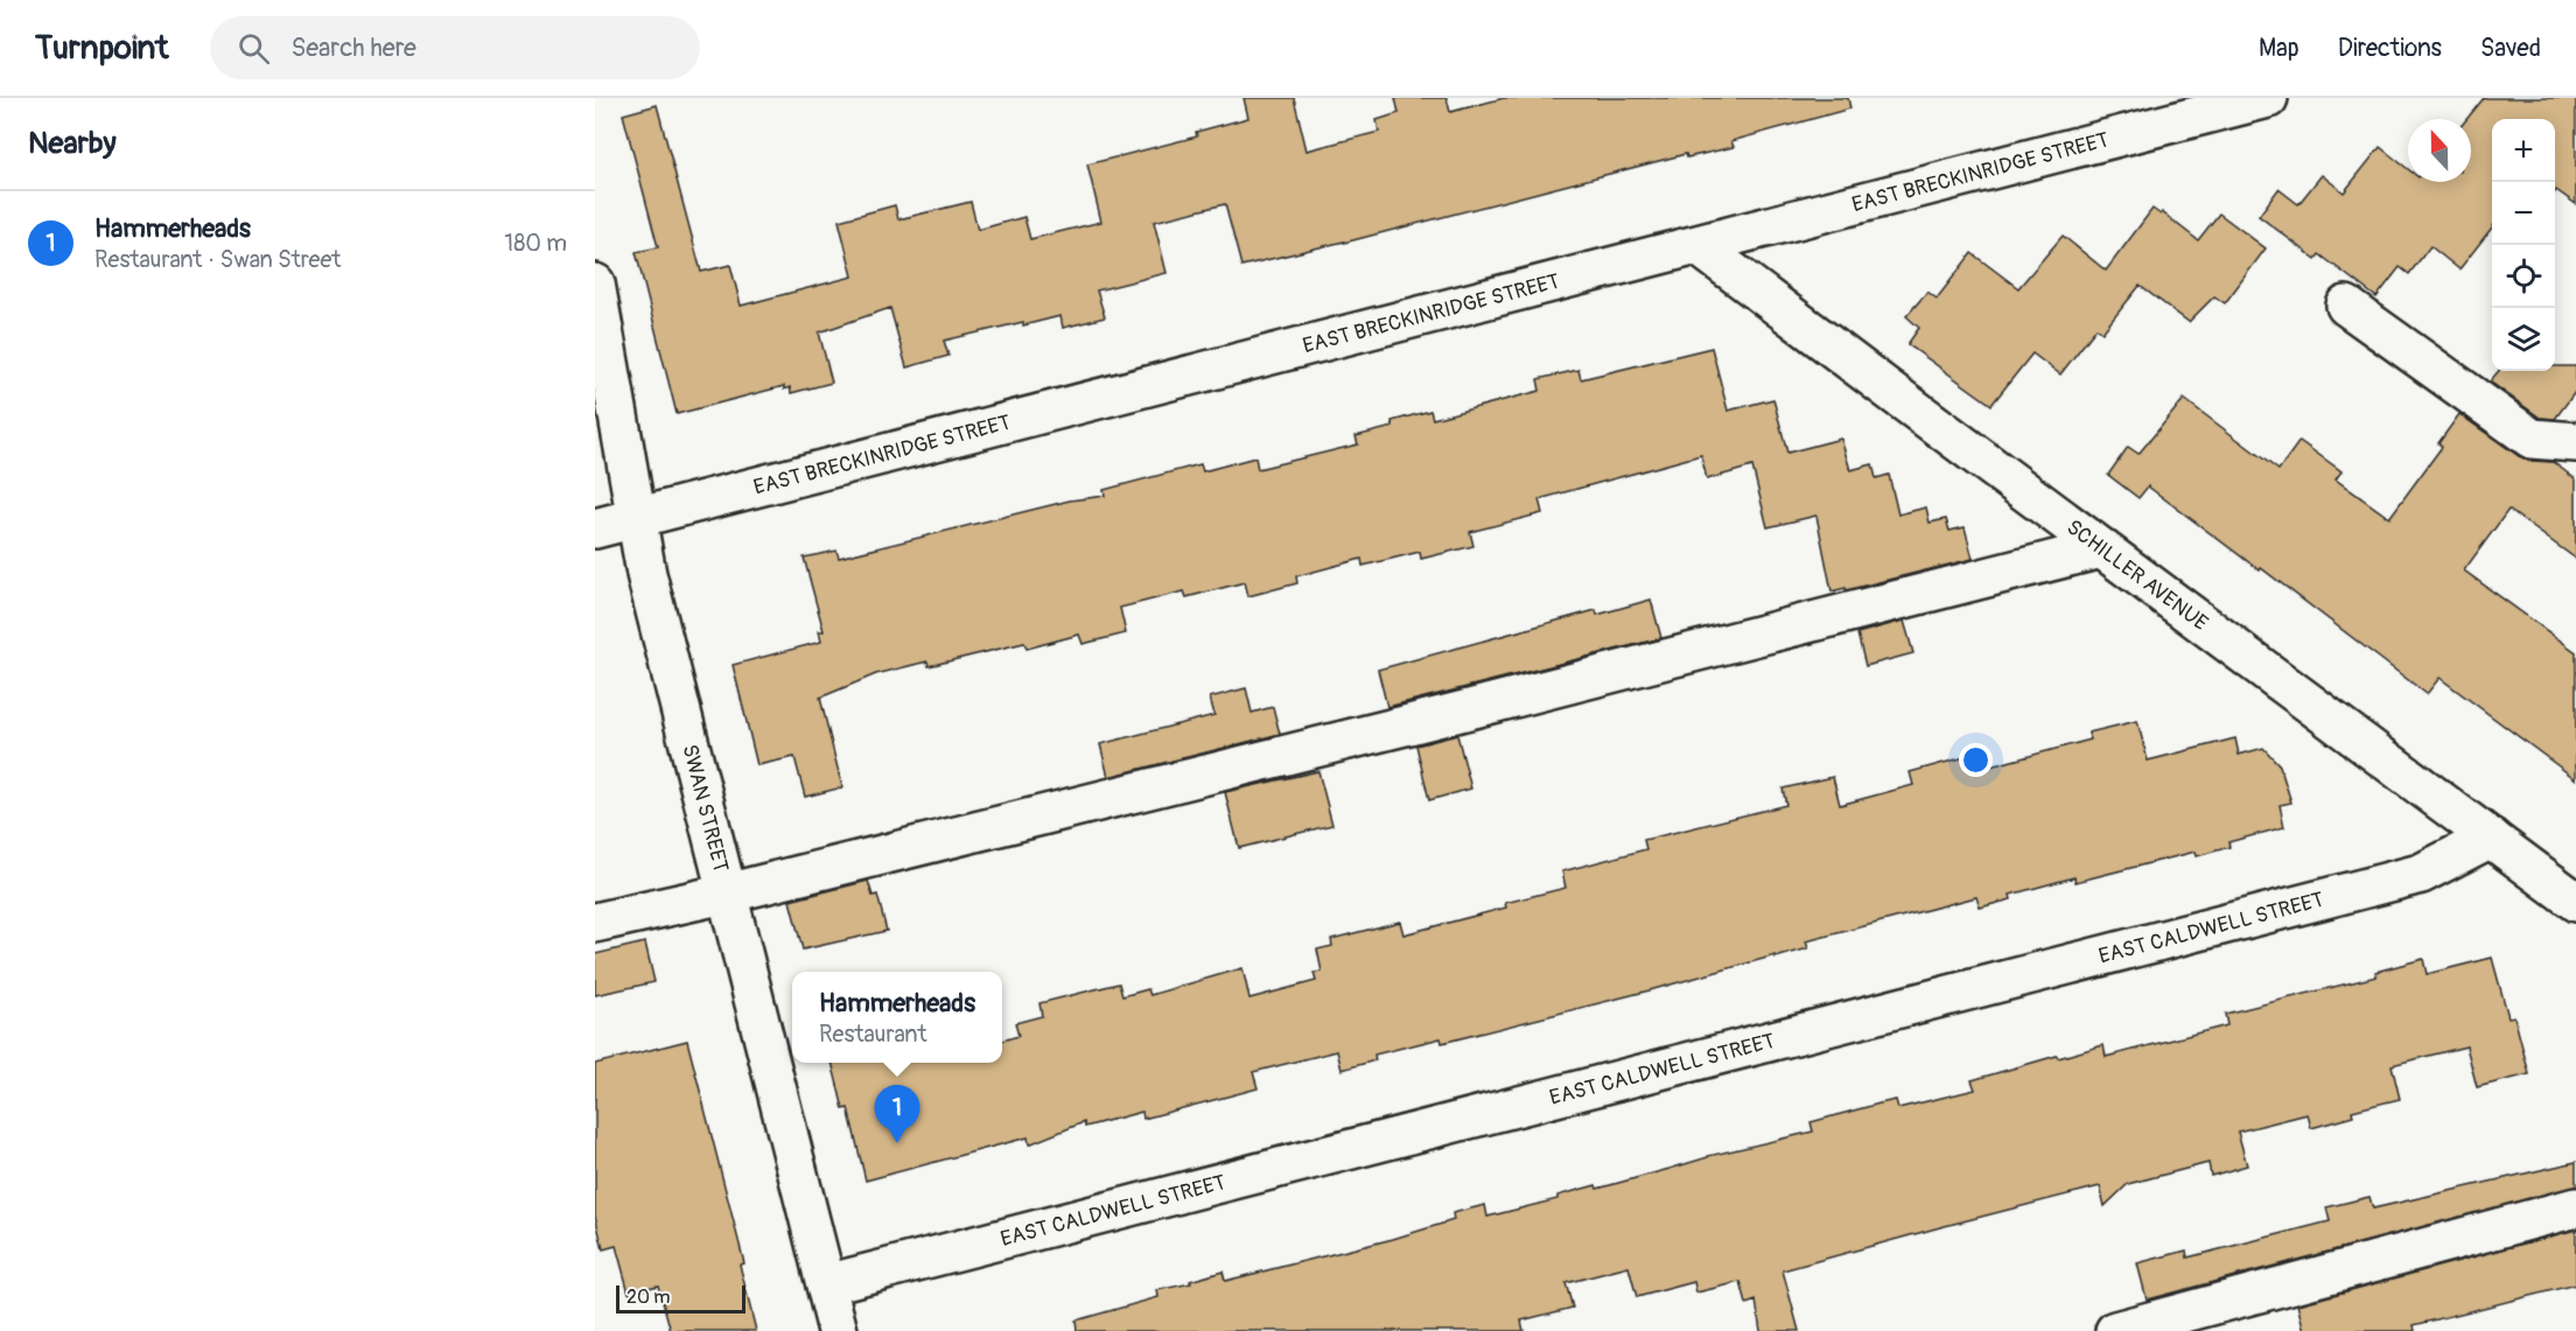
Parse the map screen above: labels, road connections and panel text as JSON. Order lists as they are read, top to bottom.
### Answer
{
  "streets": {
    "street": [
      "EAST BRECKINRIDGE STREET",
      "SCHILLER AVENUE",
      "SWAN STREET",
      "EAST CALDWELL STREET"
    ]
  },
  "crossings": [
    ["EAST BRECKINRIDGE STREET", "SCHILLER AVENUE"],
    ["EAST BRECKINRIDGE STREET", "SWAN STREET"],
    ["SCHILLER AVENUE", "EAST CALDWELL STREET"],
    ["SWAN STREET", "EAST CALDWELL STREET"]
  ],
  "scale_bar": "20 m",
  "north": "top",
  "page": {
    "header": "Turnpoint",
    "search": "Search here",
    "nav": ["Map", "Directions", "Saved"],
    "heading": "Nearby",
    "map_buttons": ["+", "−"],
    "list": [
      {
        "mark": "1",
        "name": "Hammerheads",
        "note": "Restaurant · Swan Street",
        "value": "180 m"
      }
    ],
    "popup": ["Hammerheads", "Restaurant"],
    "pins": "1",
    "scale": "20 m"
  }
}
